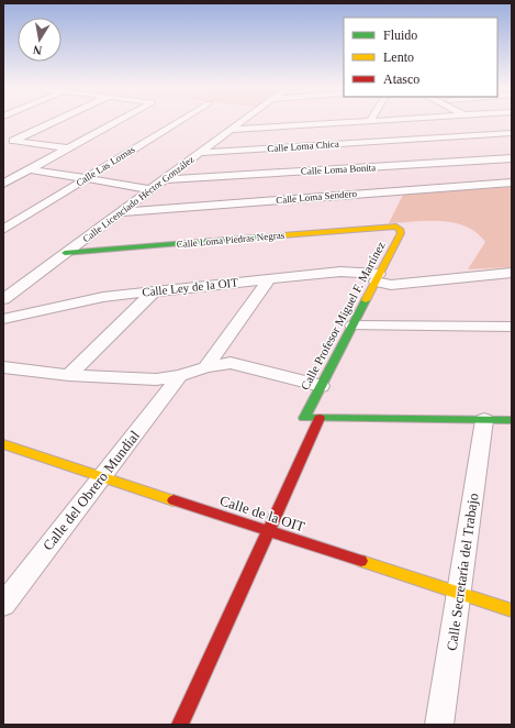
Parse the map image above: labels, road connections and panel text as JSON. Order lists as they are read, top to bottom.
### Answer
{
  "streets": {
    "street": [
      "Calle Loma Chica",
      "Calle Las Lomas",
      "Calle Loma Bonita",
      "Calle Loma Sendero",
      "Calle Licenciado Héctor González",
      "Calle Loma Piedras Negras",
      "Calle Ley de la OIT",
      "Calle Profesor Miguel F. Martínez",
      "Calle del Obrero Mundial",
      "Calle de la OIT",
      "Calle Secretaría del Trabajo"
    ]
  },
  "crossings": [
    ["Calle Loma Chica", "Calle Licenciado Héctor González"],
    ["Calle Loma Bonita", "Calle Loma Sendero"],
    ["Calle Loma Bonita", "Calle Licenciado Héctor González"],
    ["Calle Loma Sendero", "Calle Licenciado Héctor González"],
    ["Calle Licenciado Héctor González", "Calle Loma Piedras Negras"],
    ["Calle Loma Piedras Negras", "Calle Profesor Miguel F. Martínez"],
    ["Calle Ley de la OIT", "Calle Profesor Miguel F. Martínez"],
    ["Calle del Obrero Mundial", "Calle de la OIT"],
    ["Calle de la OIT", "Calle Secretaría del Trabajo"]
  ],
  "legend": ["Fluido", "Lento", "Atasco"],
  "north": "bottom"
}
